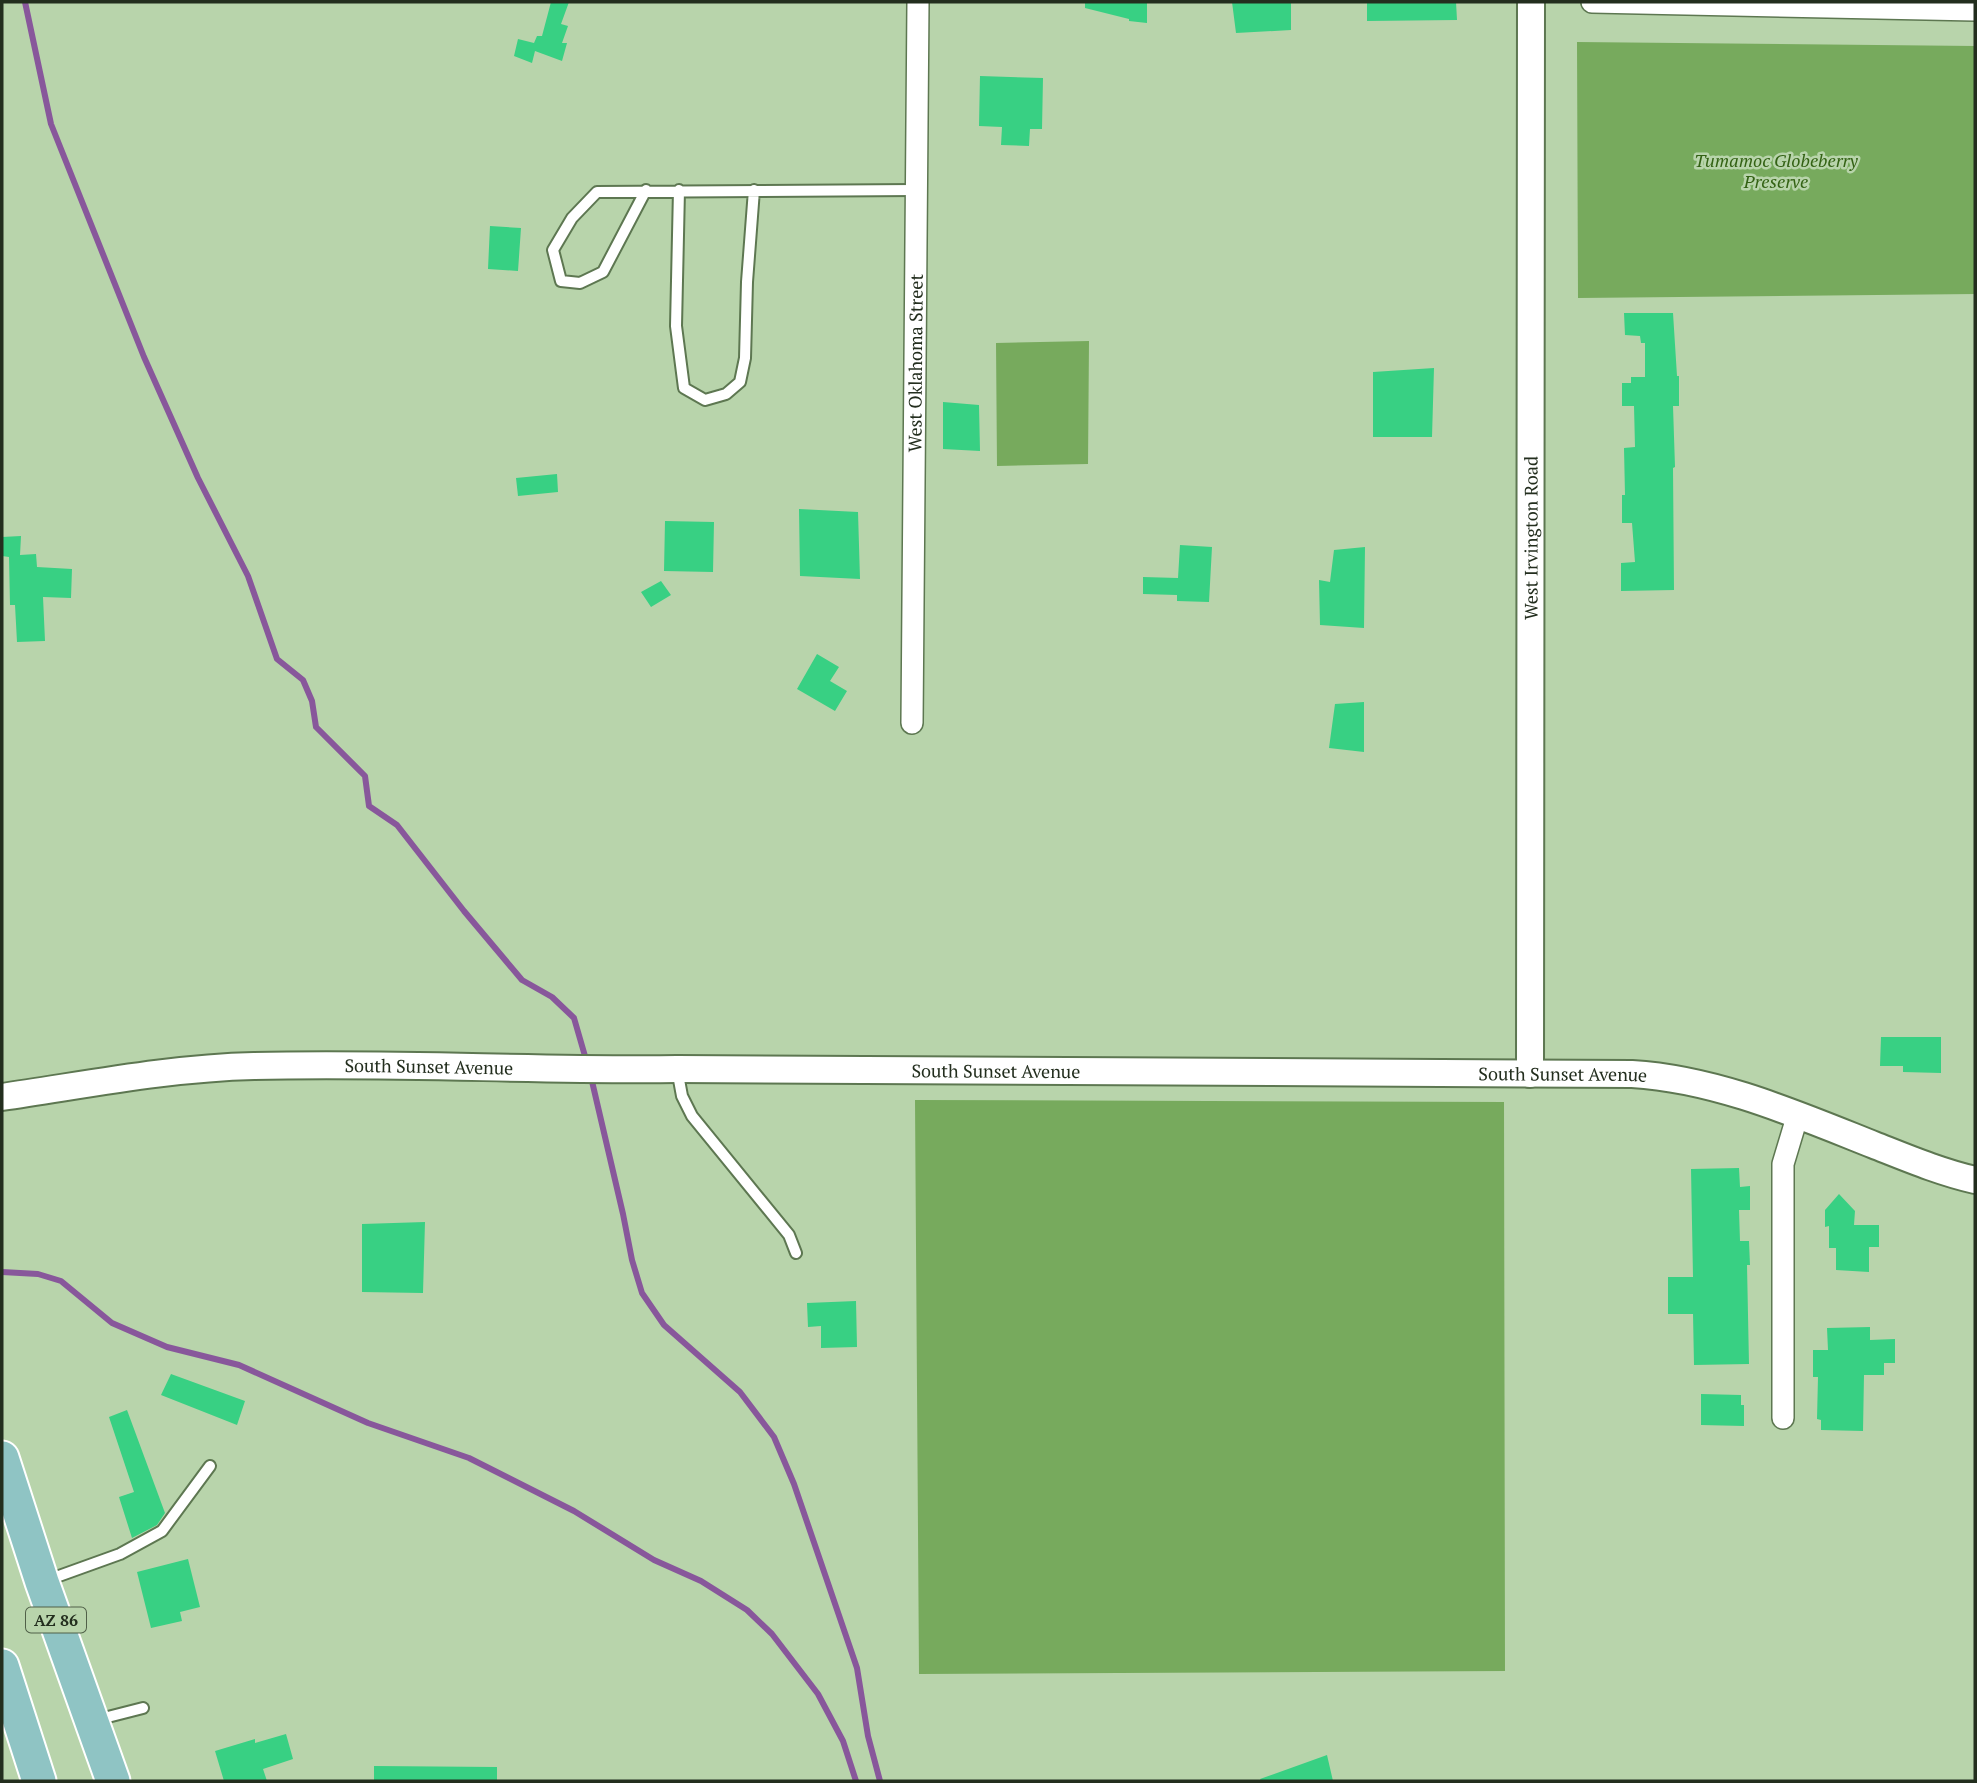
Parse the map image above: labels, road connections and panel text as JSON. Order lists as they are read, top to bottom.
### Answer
{
  "streets": {
    "main road": ["AZ 86"],
    "street": ["West Oklahoma Street", "West Irvington Road", "South Sunset Avenue"]
  },
  "crossings": [
    ["West Irvington Road", "South Sunset Avenue"]
  ],
  "parks": ["Tumamoc Globeberry Preserve"]
}
